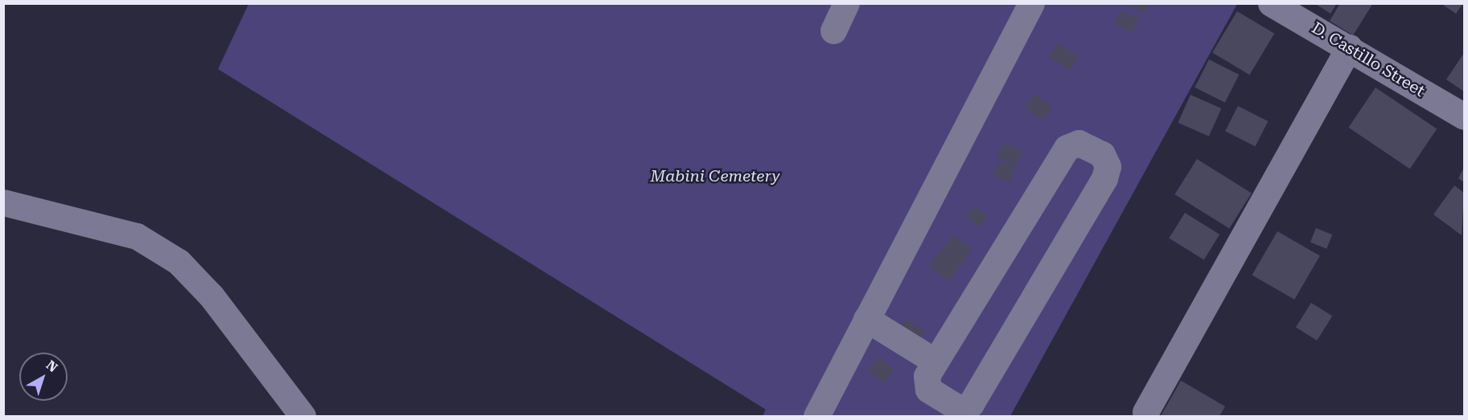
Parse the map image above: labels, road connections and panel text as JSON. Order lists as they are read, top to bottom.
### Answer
{
  "streets": {
    "street": ["D. Castillo Street"]
  },
  "parks": ["Mabini Cemetery"],
  "north": "top right"
}
